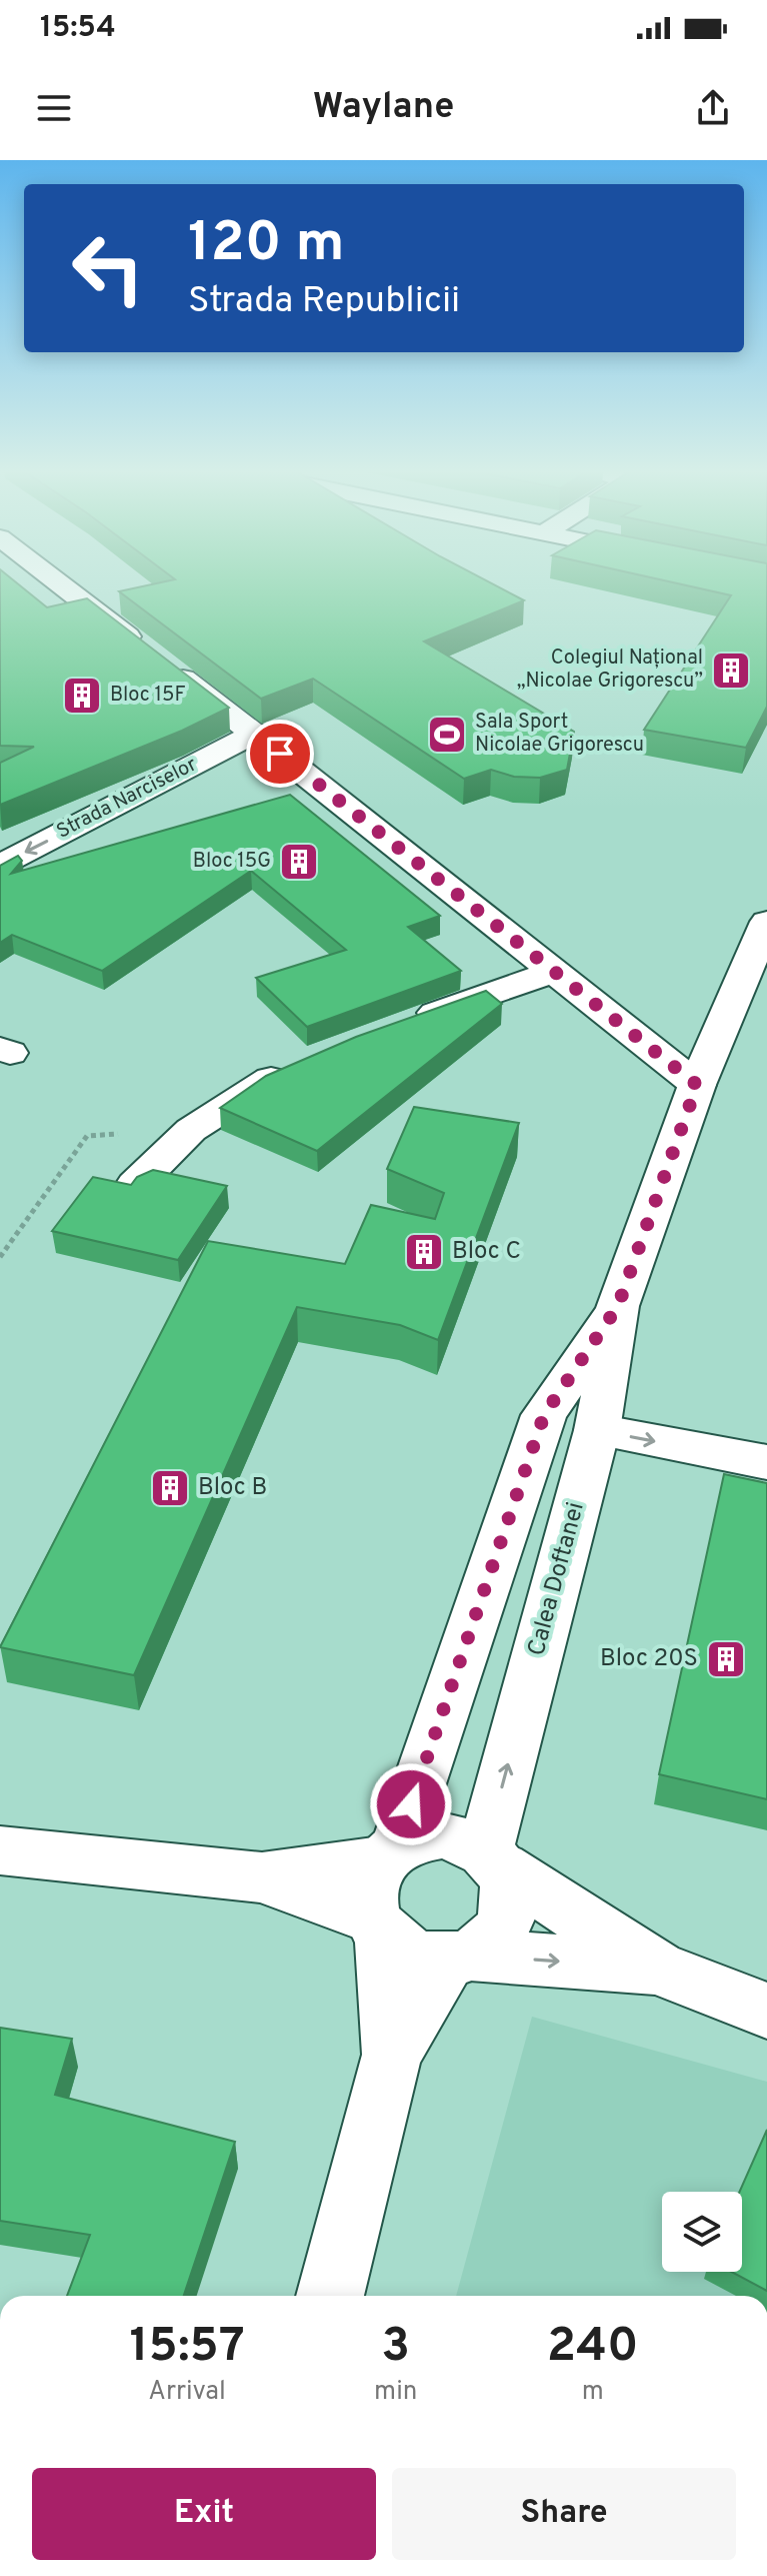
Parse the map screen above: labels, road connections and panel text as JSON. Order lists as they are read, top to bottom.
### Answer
{
  "streets": {
    "street": ["Strada Narciselor", "Calea Doftanei"]
  },
  "places": {
    "building": [
      "Colegiul Național „Nicolae Grigorescu”",
      "Bloc 15F",
      "Bloc 15G",
      "Bloc C",
      "Bloc B",
      "Bloc 20S"
    ],
    "sports": ["Sala Sport Nicolae Grigorescu"]
  },
  "page": {
    "status": "15:54",
    "header": "Waylane",
    "turn": ["120 m", "Strada Republicii"],
    "eta": [
      "15:57",
      "Arrival",
      "3",
      "min",
      "240",
      "m"
    ],
    "buttons": ["Exit", "Share"]
  }
}
